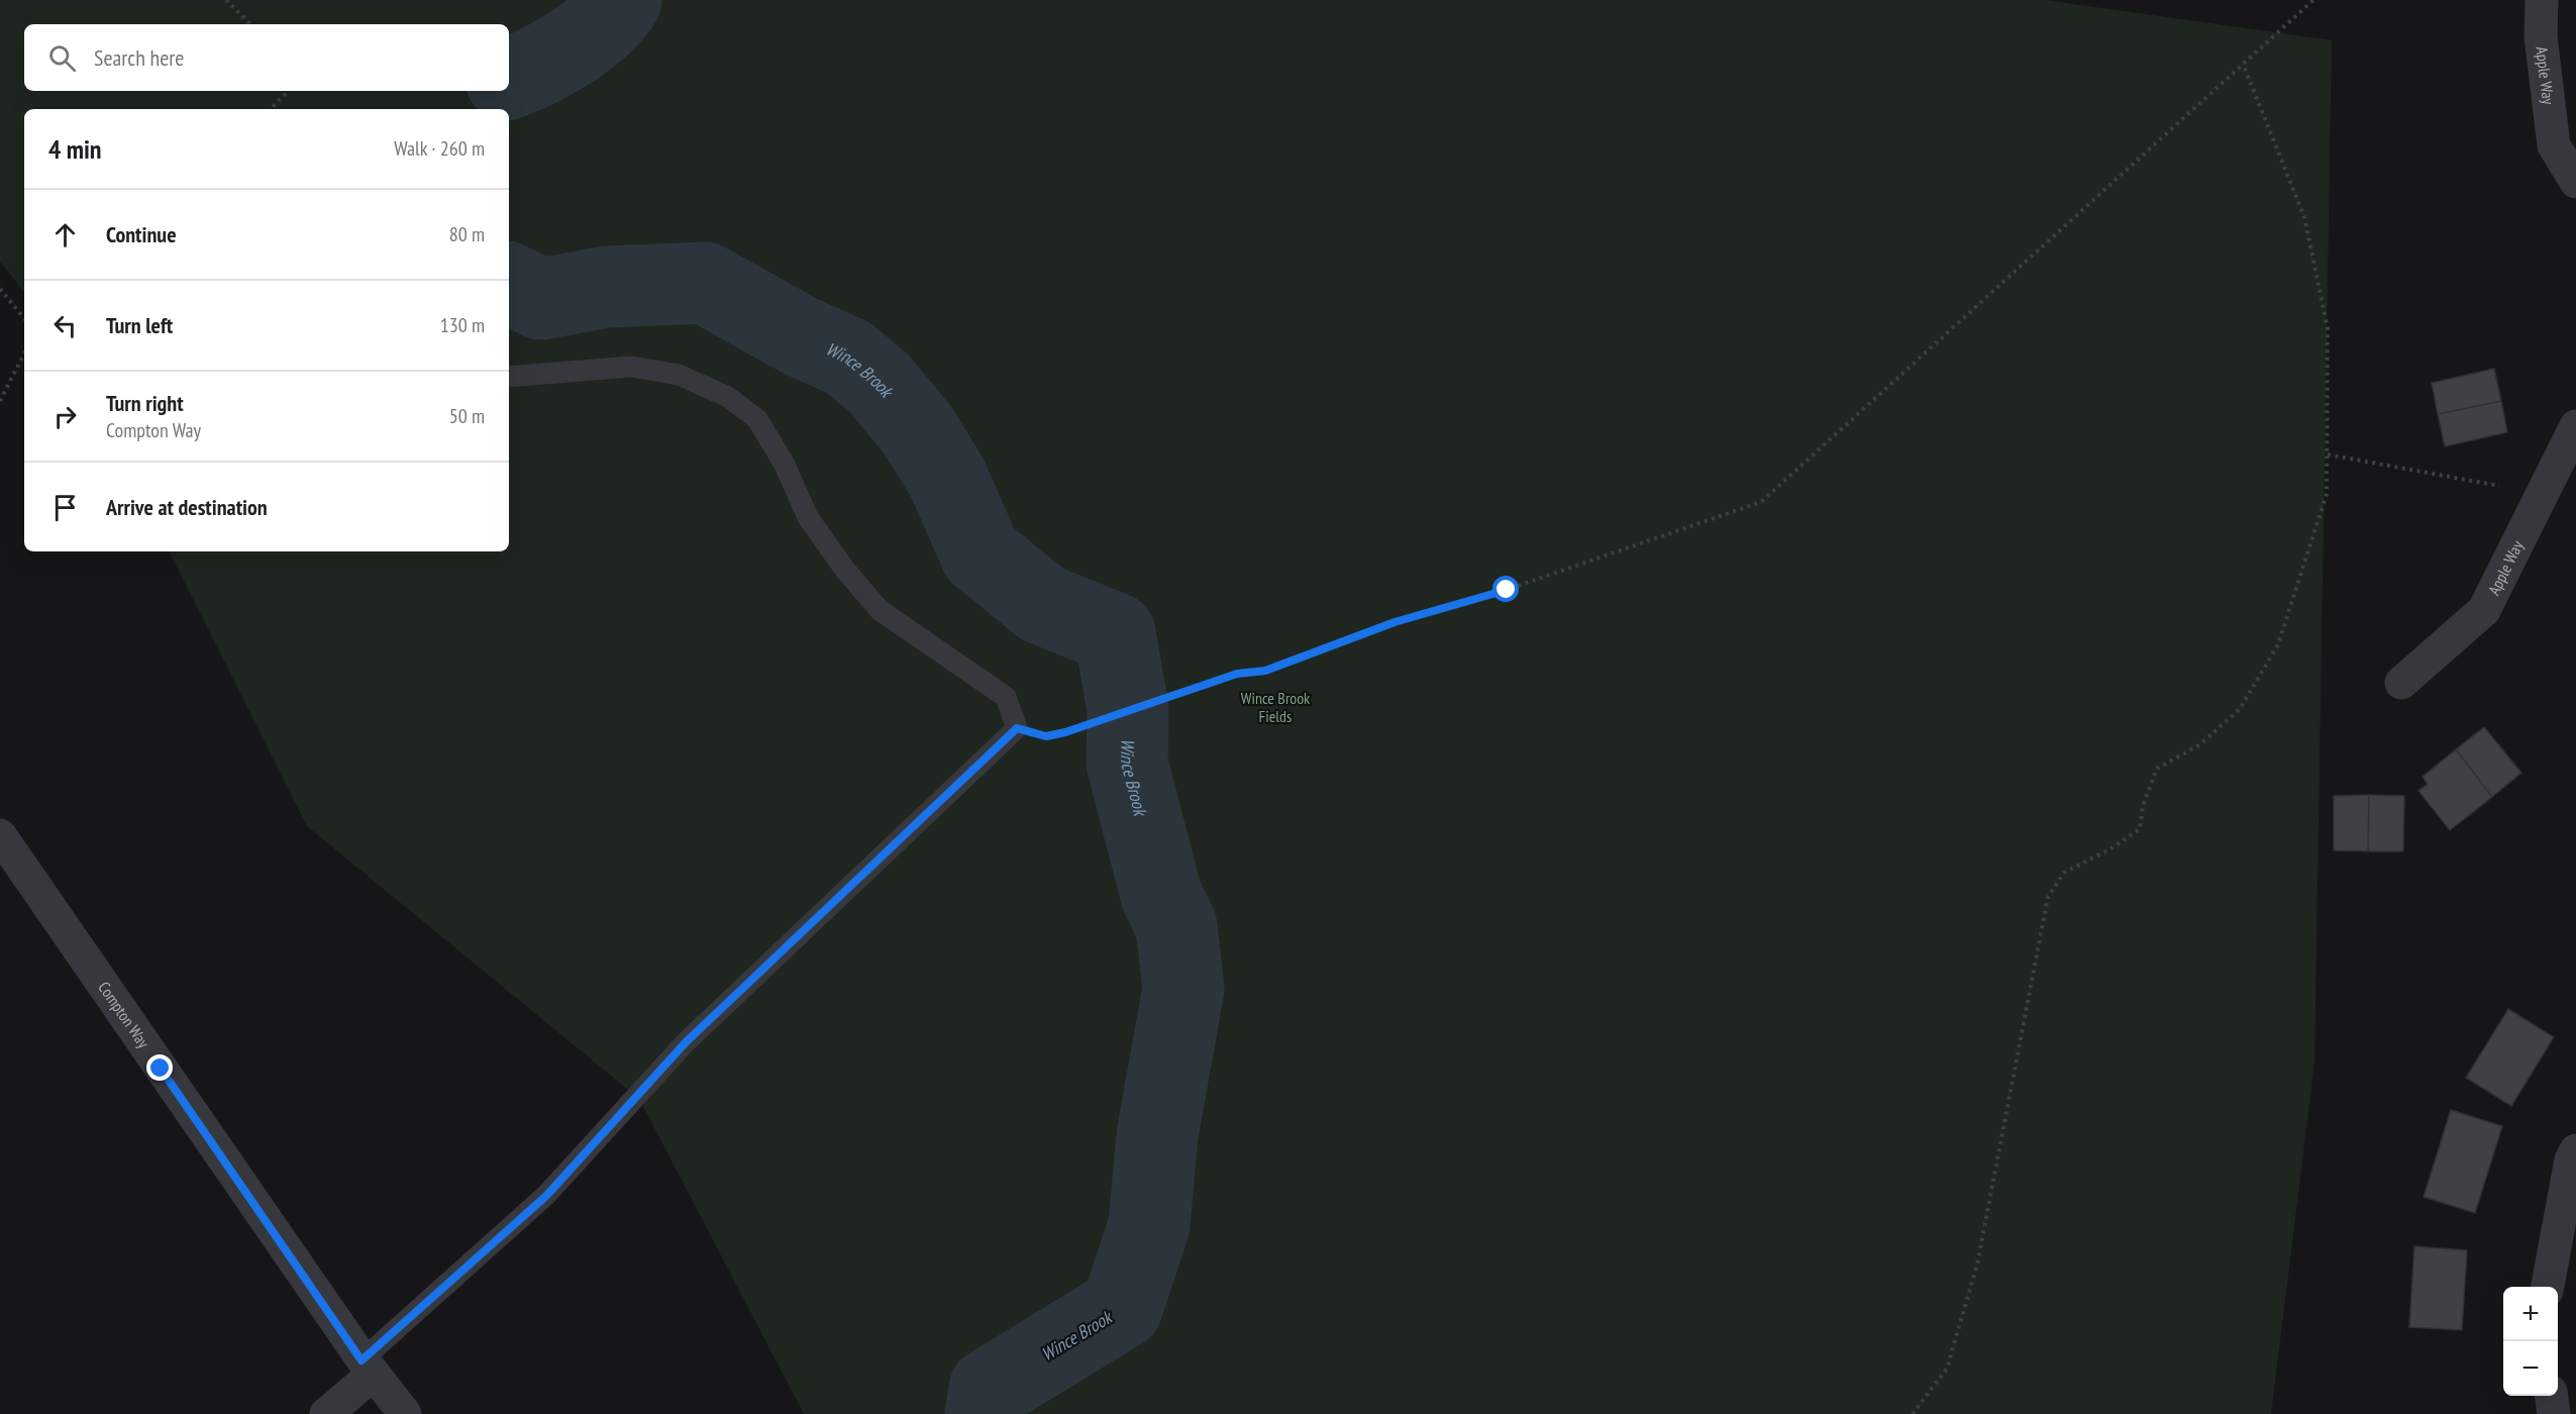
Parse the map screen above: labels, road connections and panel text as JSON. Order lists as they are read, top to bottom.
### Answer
{
  "streets": {
    "street": ["Apple Way", "Compton Way"]
  },
  "water": ["Wince Brook"],
  "parks": ["Wince Brook Fields"],
  "page": {
    "search": "Search here",
    "heading": ["4 min", "Walk · 260 m"],
    "list": [
      ["Continue", "80 m"],
      ["Turn left", "130 m"],
      ["Turn right", "Compton Way", "50 m"],
      "Arrive at destination"
    ],
    "map_buttons": ["+", "−"]
  }
}
